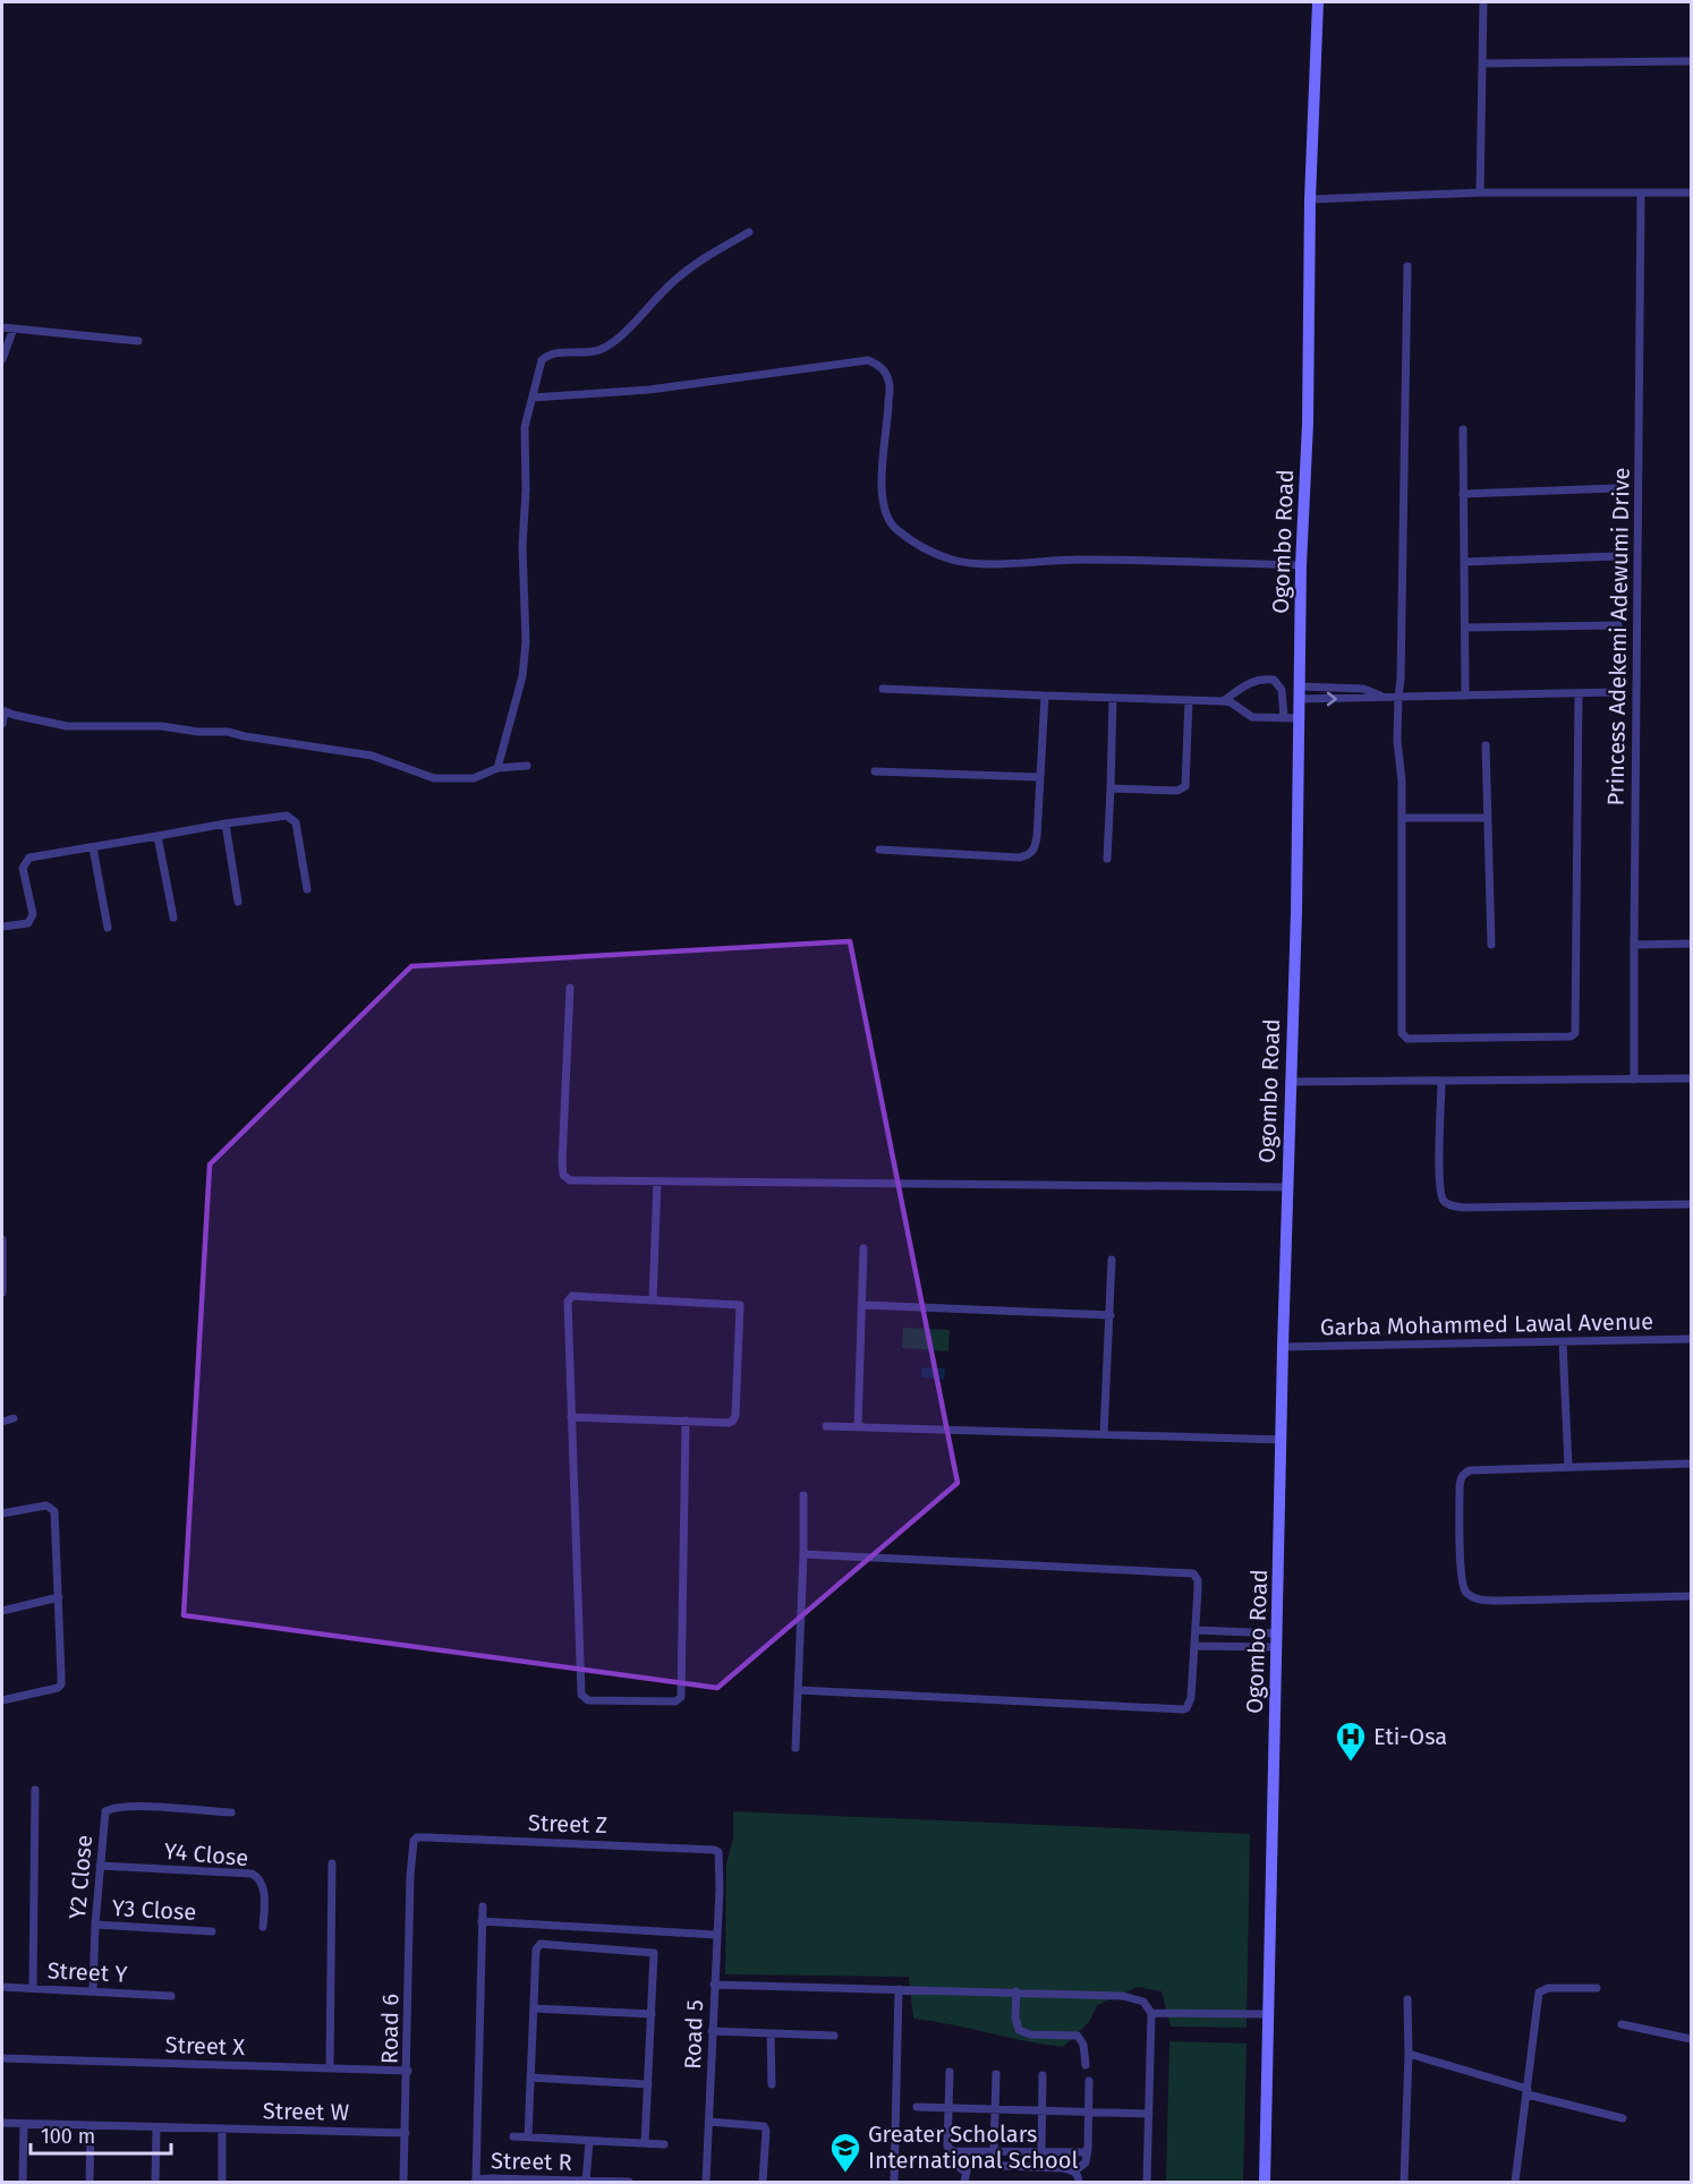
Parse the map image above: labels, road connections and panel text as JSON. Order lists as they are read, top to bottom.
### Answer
{
  "streets": {
    "main road": ["Ogombo Road"],
    "street": [
      "Princess Adekemi Adewumi Drive",
      "Garba Mohammed Lawal Avenue",
      "Street Z",
      "Y4 Close",
      "Y2 Close",
      "Y3 Close",
      "Street Y",
      "Road 6",
      "Road 5",
      "Street X",
      "Street W",
      "Street R"
    ]
  },
  "crossings": [
    ["Ogombo Road", "Garba Mohammed Lawal Avenue"],
    ["Street Z", "Road 6"],
    ["Street Z", "Road 5"],
    ["Y4 Close", "Y2 Close"],
    ["Y2 Close", "Y3 Close"],
    ["Y2 Close", "Street Y"],
    ["Road 6", "Street X"],
    ["Road 6", "Street W"]
  ],
  "places": {
    "hospital": ["Eti-Osa"],
    "school or university": ["Greater Scholars International School"]
  },
  "scale_bar": "100 m"
}
